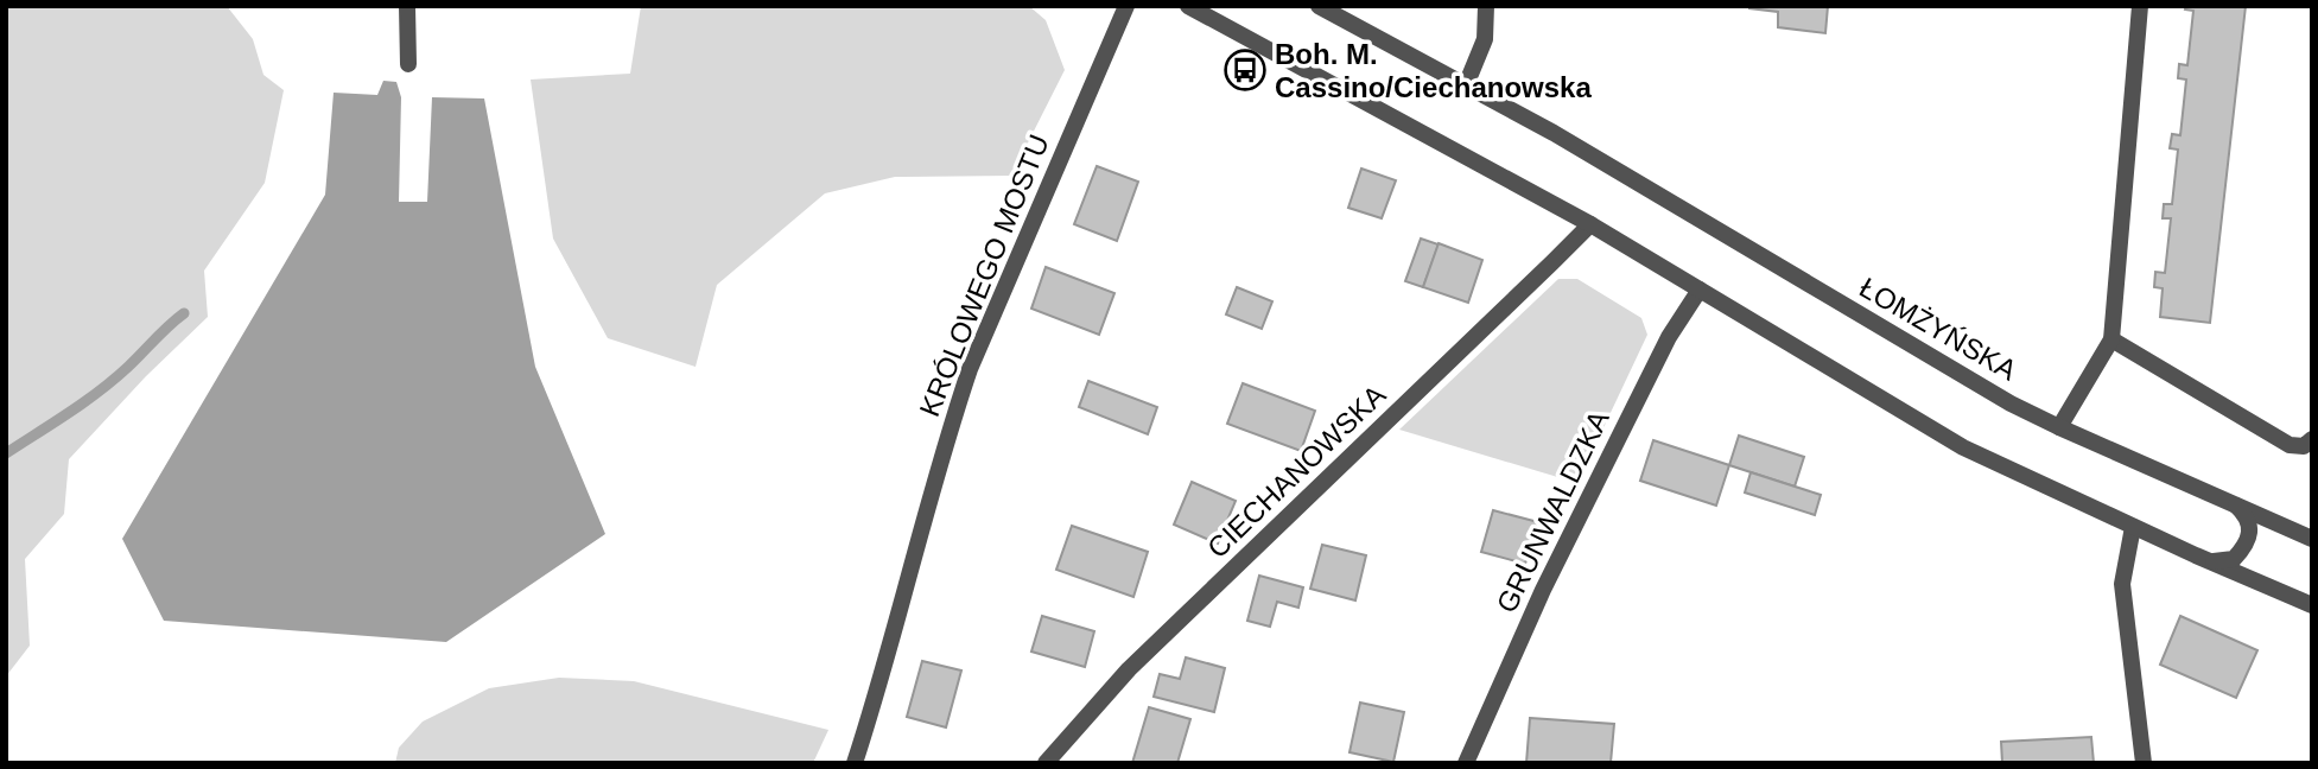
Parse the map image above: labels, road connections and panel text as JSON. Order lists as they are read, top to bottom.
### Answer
{
  "streets": {
    "street": [
      "KRÓLOWEGO MOSTU",
      "ŁOMŻYŃSKA",
      "CIECHANOWSKA",
      "GRUNWALDZKA"
    ]
  },
  "places": {
    "bus stop": ["Boh. M. Cassino/Ciechanowska"]
  }
}
